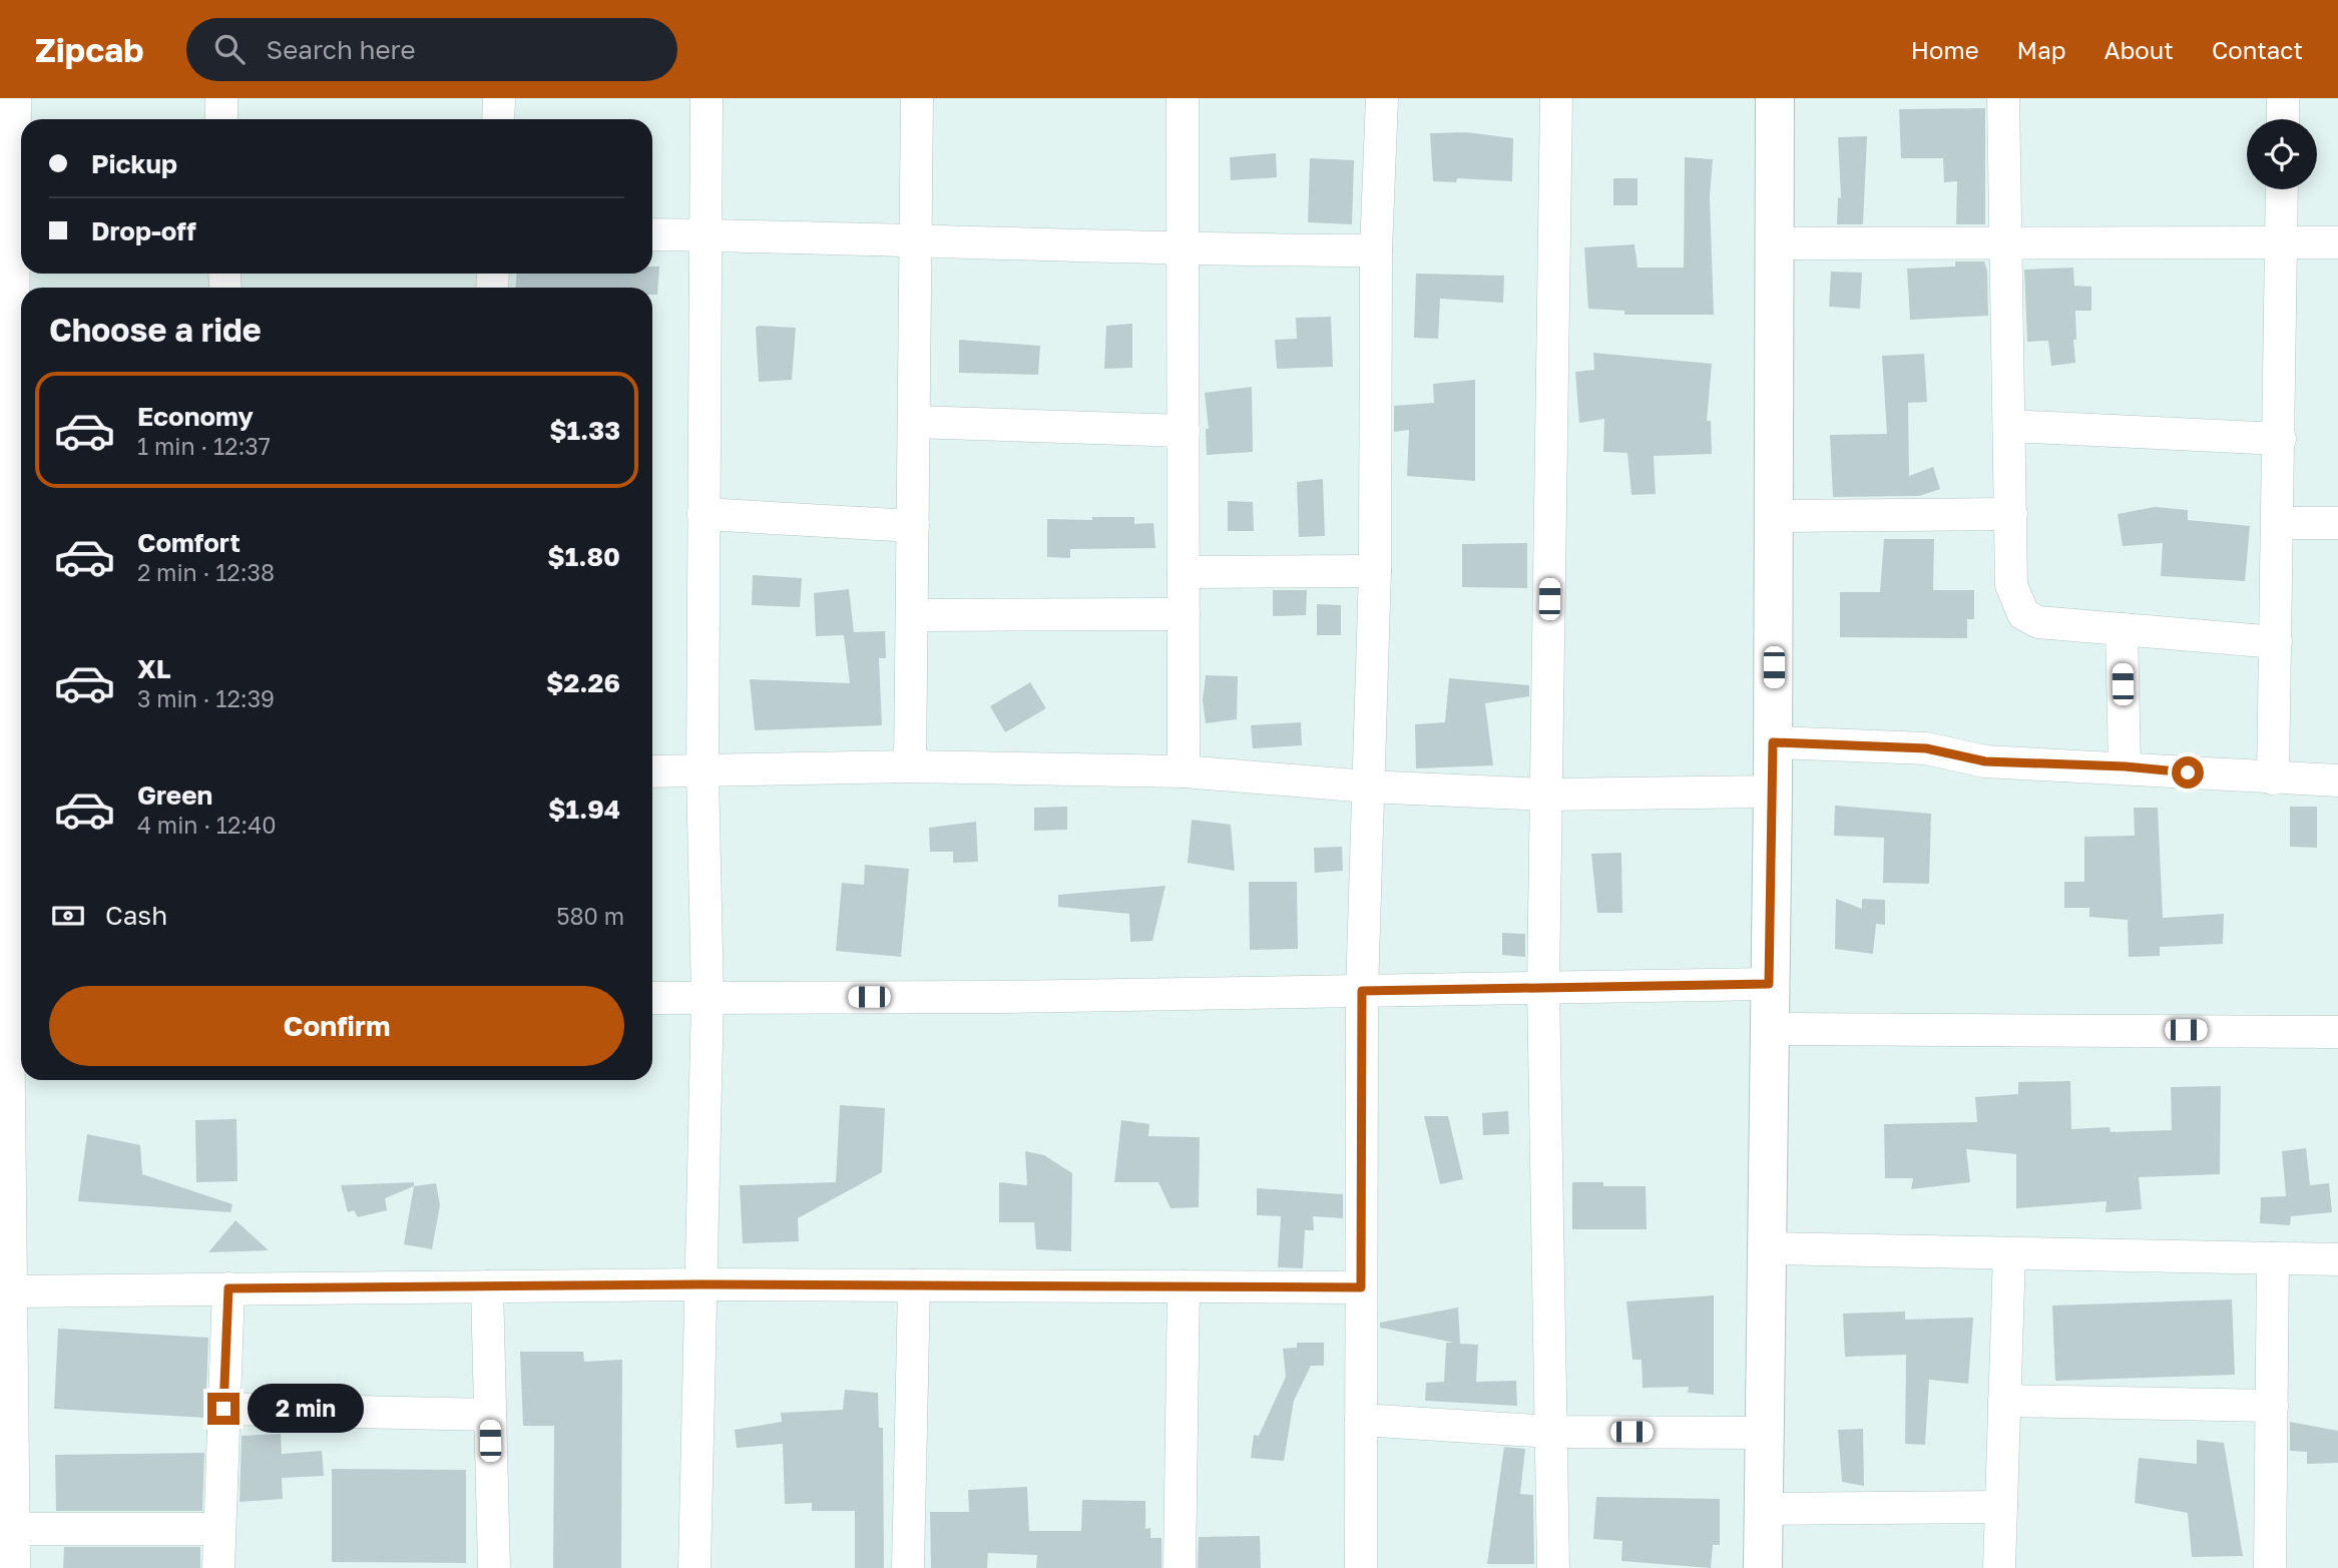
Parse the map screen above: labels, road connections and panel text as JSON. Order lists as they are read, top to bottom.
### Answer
{
  "page": {
    "header": "Zipcab",
    "search": "Search here",
    "nav": [
      "Home",
      "Map",
      "About",
      "Contact"
    ],
    "banner": ["Pickup", "Drop-off"],
    "heading": "Choose a ride",
    "list": [
      {
        "name": "Economy",
        "note": "1 min · 12:37",
        "value": "$1.33"
      },
      {
        "name": "Comfort",
        "note": "2 min · 12:38",
        "value": "$1.80"
      },
      {
        "name": "XL",
        "note": "3 min · 12:39",
        "value": "$2.26"
      },
      {
        "name": "Green",
        "note": "4 min · 12:40",
        "value": "$1.94"
      }
    ],
    "pay": ["Cash", "580 m"],
    "buttons": "Confirm",
    "bubble": "2 min"
  }
}
